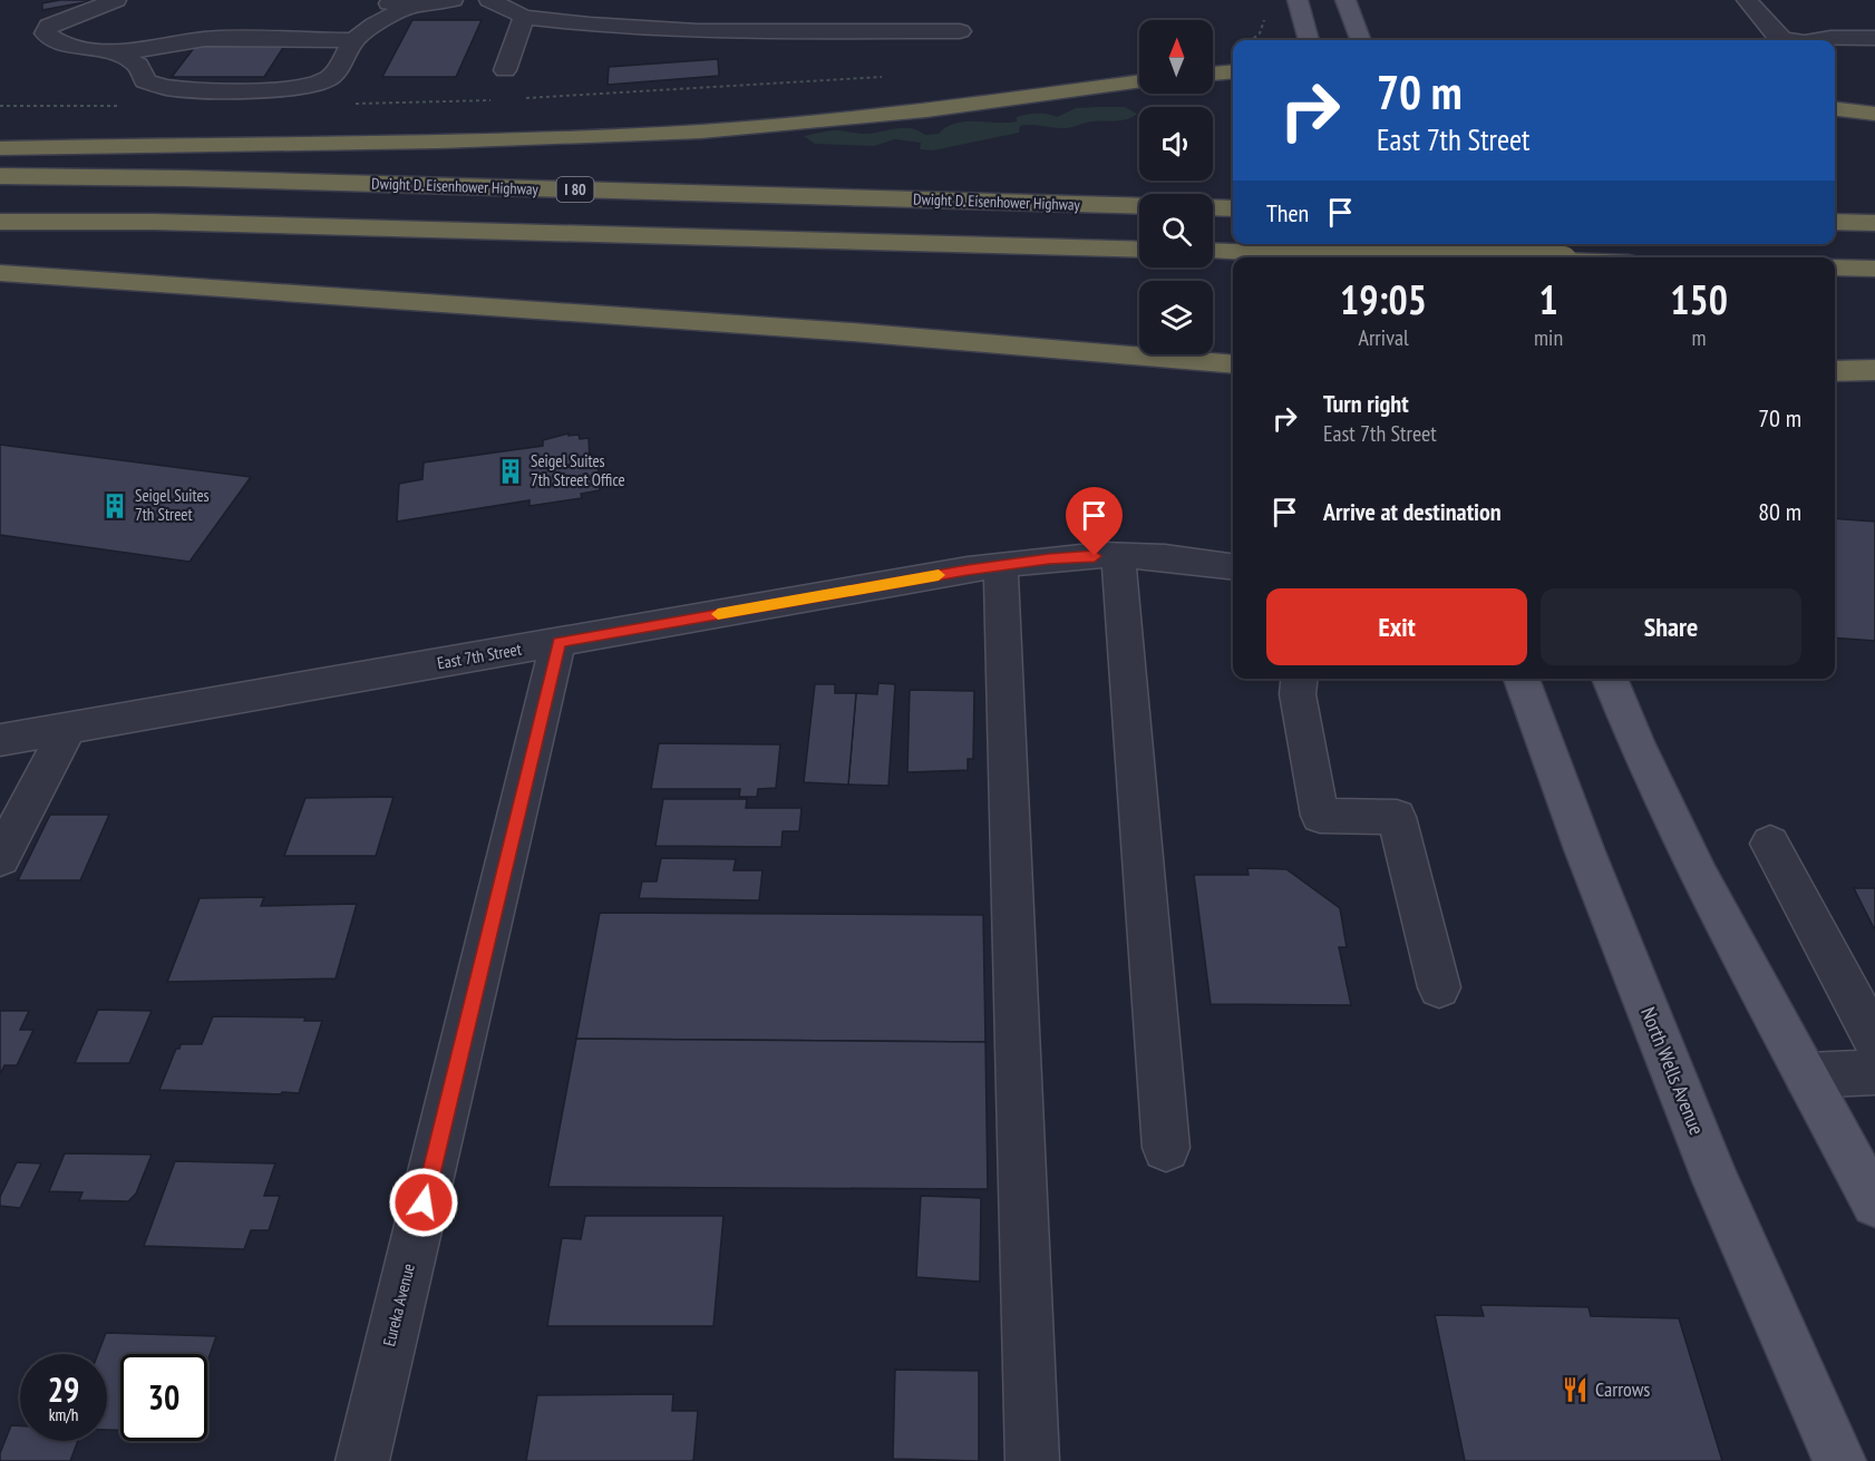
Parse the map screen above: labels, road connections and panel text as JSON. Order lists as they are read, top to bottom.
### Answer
{
  "streets": {
    "highway": ["Dwight D. Eisenhower Highway", "I 80"],
    "main road": ["North Wells Avenue"],
    "street": ["East 7th Street", "Eureka Avenue"]
  },
  "crossings": [
    ["East 7th Street", "Eureka Avenue"]
  ],
  "places": {
    "building": ["Seigel Suites 7th Street Office", "Seigel Suites 7th Street"],
    "restaurant": ["Carrows"]
  },
  "north": "top",
  "page": {
    "turn": ["70 m", "East 7th Street"],
    "then": "Then",
    "eta": [
      "19:05",
      "Arrival",
      "1",
      "min",
      "150",
      "m"
    ],
    "list": [
      {
        "name": "Turn right",
        "note": "East 7th Street",
        "value": "70 m"
      },
      {
        "name": "Arrive at destination",
        "value": "80 m"
      }
    ],
    "buttons": ["Exit", "Share"],
    "speed": "29 km/h",
    "limit": "30"
  }
}
